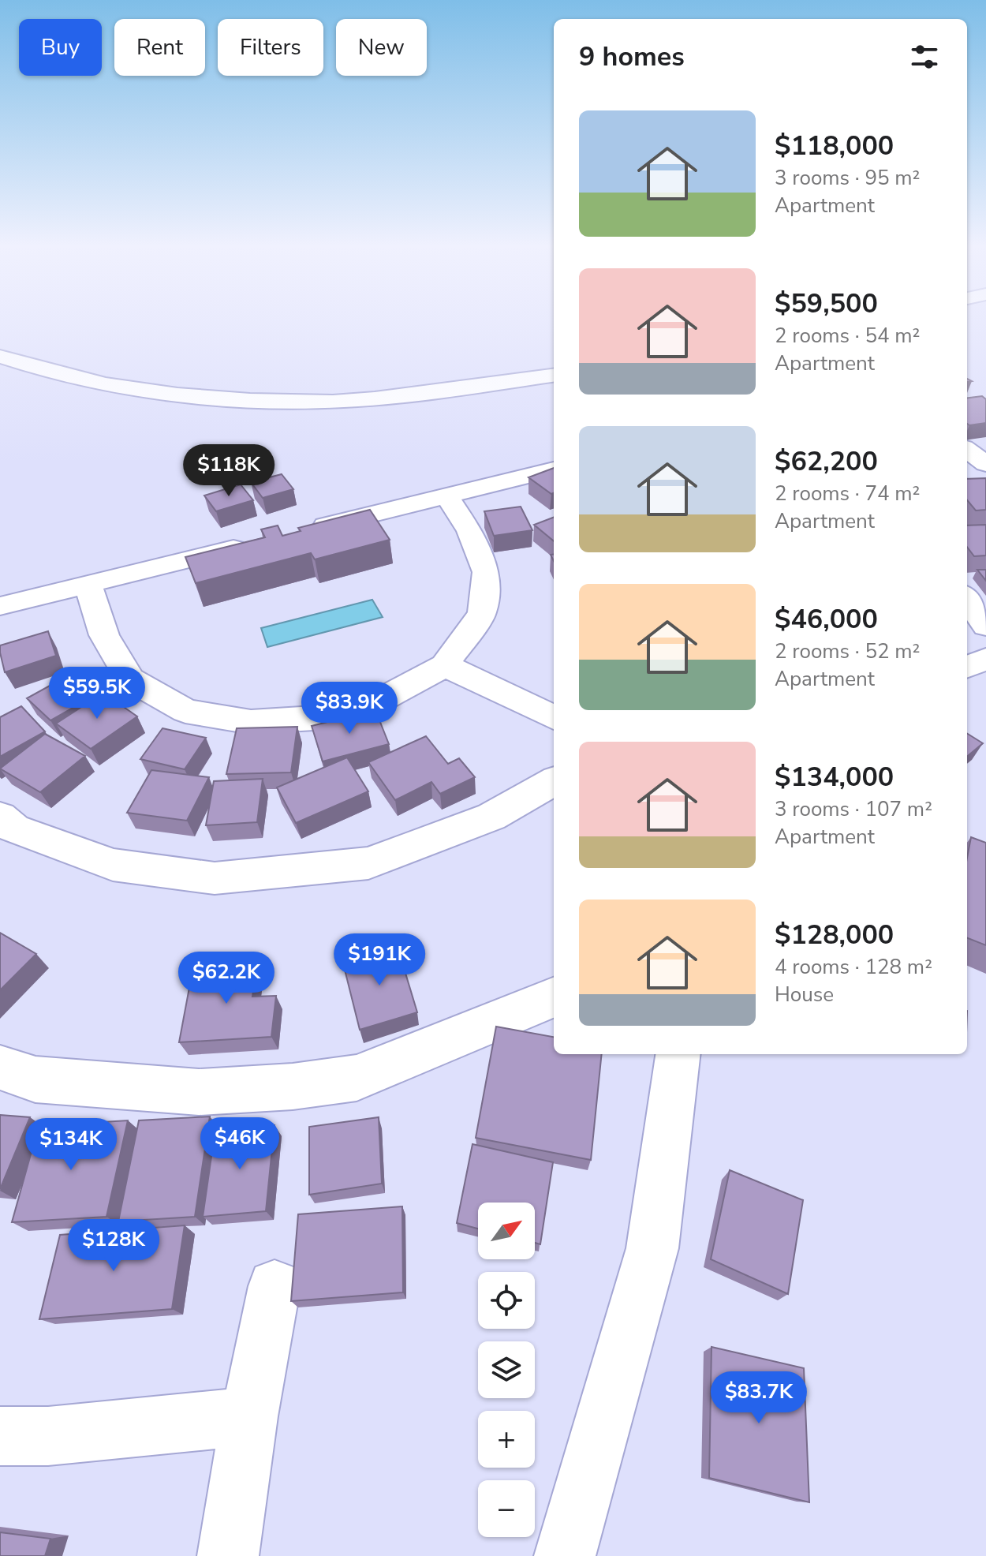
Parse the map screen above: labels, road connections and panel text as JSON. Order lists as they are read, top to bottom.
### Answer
{
  "north": "top right",
  "page": {
    "chip": [
      "Buy",
      "Rent",
      "Filters",
      "New"
    ],
    "heading": "9 homes",
    "list": [
      {
        "name": "$118,000",
        "note": "3 rooms · 95 m² · Apartment"
      },
      {
        "name": "$59,500",
        "note": "2 rooms · 54 m² · Apartment"
      },
      {
        "name": "$62,200",
        "note": "2 rooms · 74 m² · Apartment"
      },
      {
        "name": "$46,000",
        "note": "2 rooms · 52 m² · Apartment"
      },
      {
        "name": "$134,000",
        "note": "3 rooms · 107 m² · Apartment"
      },
      {
        "name": "$128,000",
        "note": "4 rooms · 128 m² · House"
      }
    ],
    "price": [
      "$118K",
      "$59.5K",
      "$83.9K",
      "$191K",
      "$62.2K",
      "$46K",
      "$134K",
      "$128K",
      "$83.7K"
    ],
    "map_buttons": ["+", "−"]
  }
}
